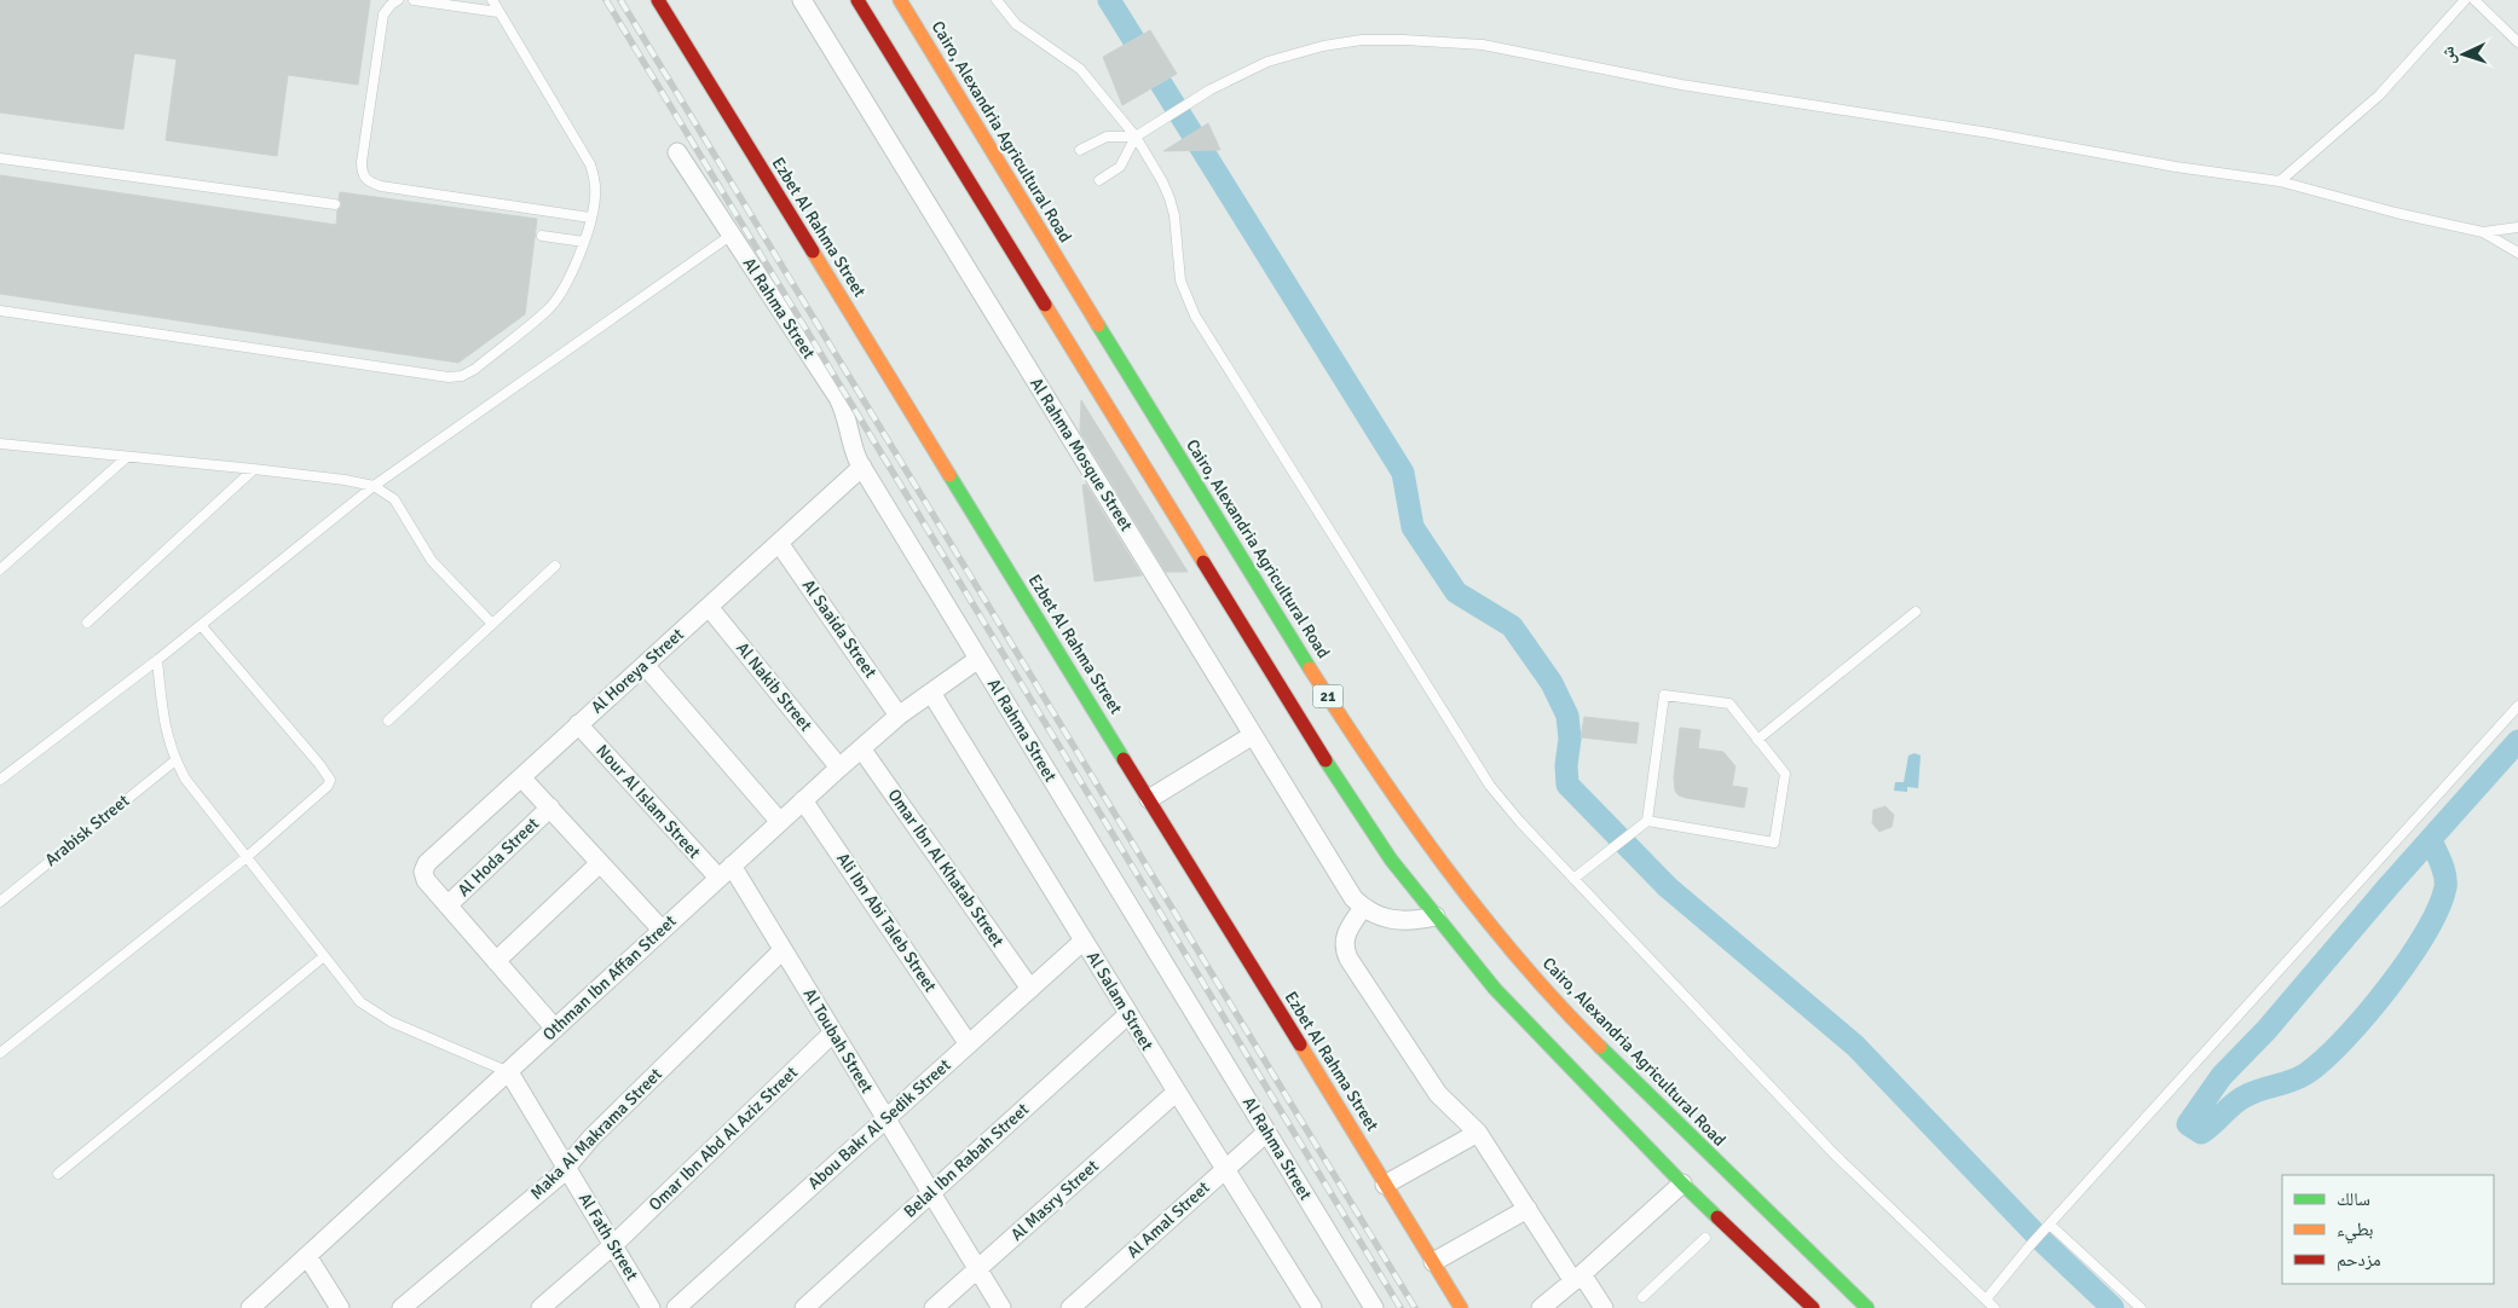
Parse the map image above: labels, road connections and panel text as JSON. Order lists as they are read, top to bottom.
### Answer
{
  "streets": {
    "main road": ["Cairo, Alexandria Agricultural Road", "Ezbet Al Rahma Street", "21"],
    "street": [
      "Al Rahma Street",
      "Al Rahma Mosque Street",
      "Al Saaida Street",
      "Al Horeya Street",
      "Al Nakib Street",
      "Nour Al Islam Street",
      "Al Hoda Street",
      "Omar Ibn Al Khatab Street",
      "Ali Ibn Abi Taleb Street",
      "Othman Ibn Affan Street",
      "Al Salam Street",
      "Al Toubah Street",
      "Abou Bakr Al Sedik Street",
      "Maka Al Makrama Street",
      "Omar Ibn Abd Al Aziz Street",
      "Belal Ibn Rabah Street",
      "Al Masry Street",
      "Al Amal Street",
      "Al Fath Street"
    ],
    "lane": ["Arabisk Street"]
  },
  "crossings": [
    ["Al Rahma Street", "Al Horeya Street"],
    ["Al Rahma Street", "Othman Ibn Affan Street"],
    ["Al Rahma Street", "Al Amal Street"],
    ["Al Saaida Street", "Al Horeya Street"],
    ["Al Saaida Street", "Othman Ibn Affan Street"],
    ["Al Horeya Street", "Al Nakib Street"],
    ["Al Horeya Street", "Nour Al Islam Street"],
    ["Al Horeya Street", "Al Hoda Street"],
    ["Al Nakib Street", "Othman Ibn Affan Street"],
    ["Nour Al Islam Street", "Othman Ibn Affan Street"],
    ["Nour Al Islam Street", "Al Toubah Street"],
    ["Omar Ibn Al Khatab Street", "Othman Ibn Affan Street"],
    ["Omar Ibn Al Khatab Street", "Abou Bakr Al Sedik Street"],
    ["Ali Ibn Abi Taleb Street", "Othman Ibn Affan Street"],
    ["Ali Ibn Abi Taleb Street", "Abou Bakr Al Sedik Street"],
    ["Othman Ibn Affan Street", "Al Salam Street"],
    ["Othman Ibn Affan Street", "Al Toubah Street"],
    ["Othman Ibn Affan Street", "Al Fath Street"],
    ["Al Salam Street", "Abou Bakr Al Sedik Street"],
    ["Al Salam Street", "Belal Ibn Rabah Street"],
    ["Al Salam Street", "Al Masry Street"],
    ["Al Salam Street", "Al Amal Street"],
    ["Al Toubah Street", "Abou Bakr Al Sedik Street"],
    ["Al Toubah Street", "Maka Al Makrama Street"],
    ["Al Toubah Street", "Omar Ibn Abd Al Aziz Street"],
    ["Al Toubah Street", "Belal Ibn Rabah Street"],
    ["Al Toubah Street", "Al Masry Street"],
    ["Maka Al Makrama Street", "Al Fath Street"],
    ["Omar Ibn Abd Al Aziz Street", "Al Fath Street"]
  ],
  "legend": ["سالك", "بطيء", "مزدحم"],
  "north": "left"
}
